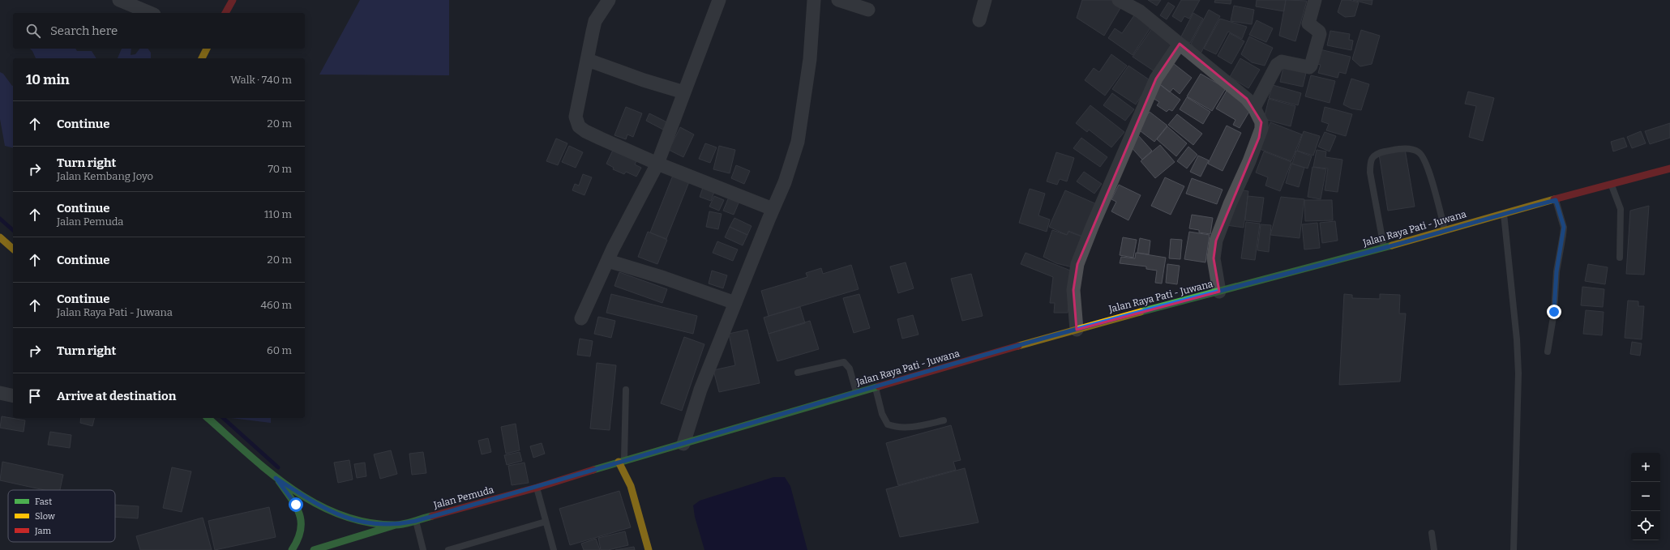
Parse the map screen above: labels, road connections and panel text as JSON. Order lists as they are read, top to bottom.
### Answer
{
  "streets": {
    "main road": ["Jalan Raya Pati - Juwana", "Jalan Pemuda"]
  },
  "crossings": [
    ["Jalan Raya Pati - Juwana", "Jalan Pemuda"]
  ],
  "legend": ["Fast", "Slow", "Jam"],
  "page": {
    "search": "Search here",
    "heading": ["10 min", "Walk · 740 m"],
    "list": [
      ["Continue", "20 m"],
      ["Turn right", "Jalan Kembang Joyo", "70 m"],
      ["Continue", "Jalan Pemuda", "110 m"],
      ["Continue", "20 m"],
      ["Continue", "Jalan Raya Pati - Juwana", "460 m"],
      ["Turn right", "60 m"],
      "Arrive at destination"
    ],
    "map_buttons": ["+", "−"]
  }
}
